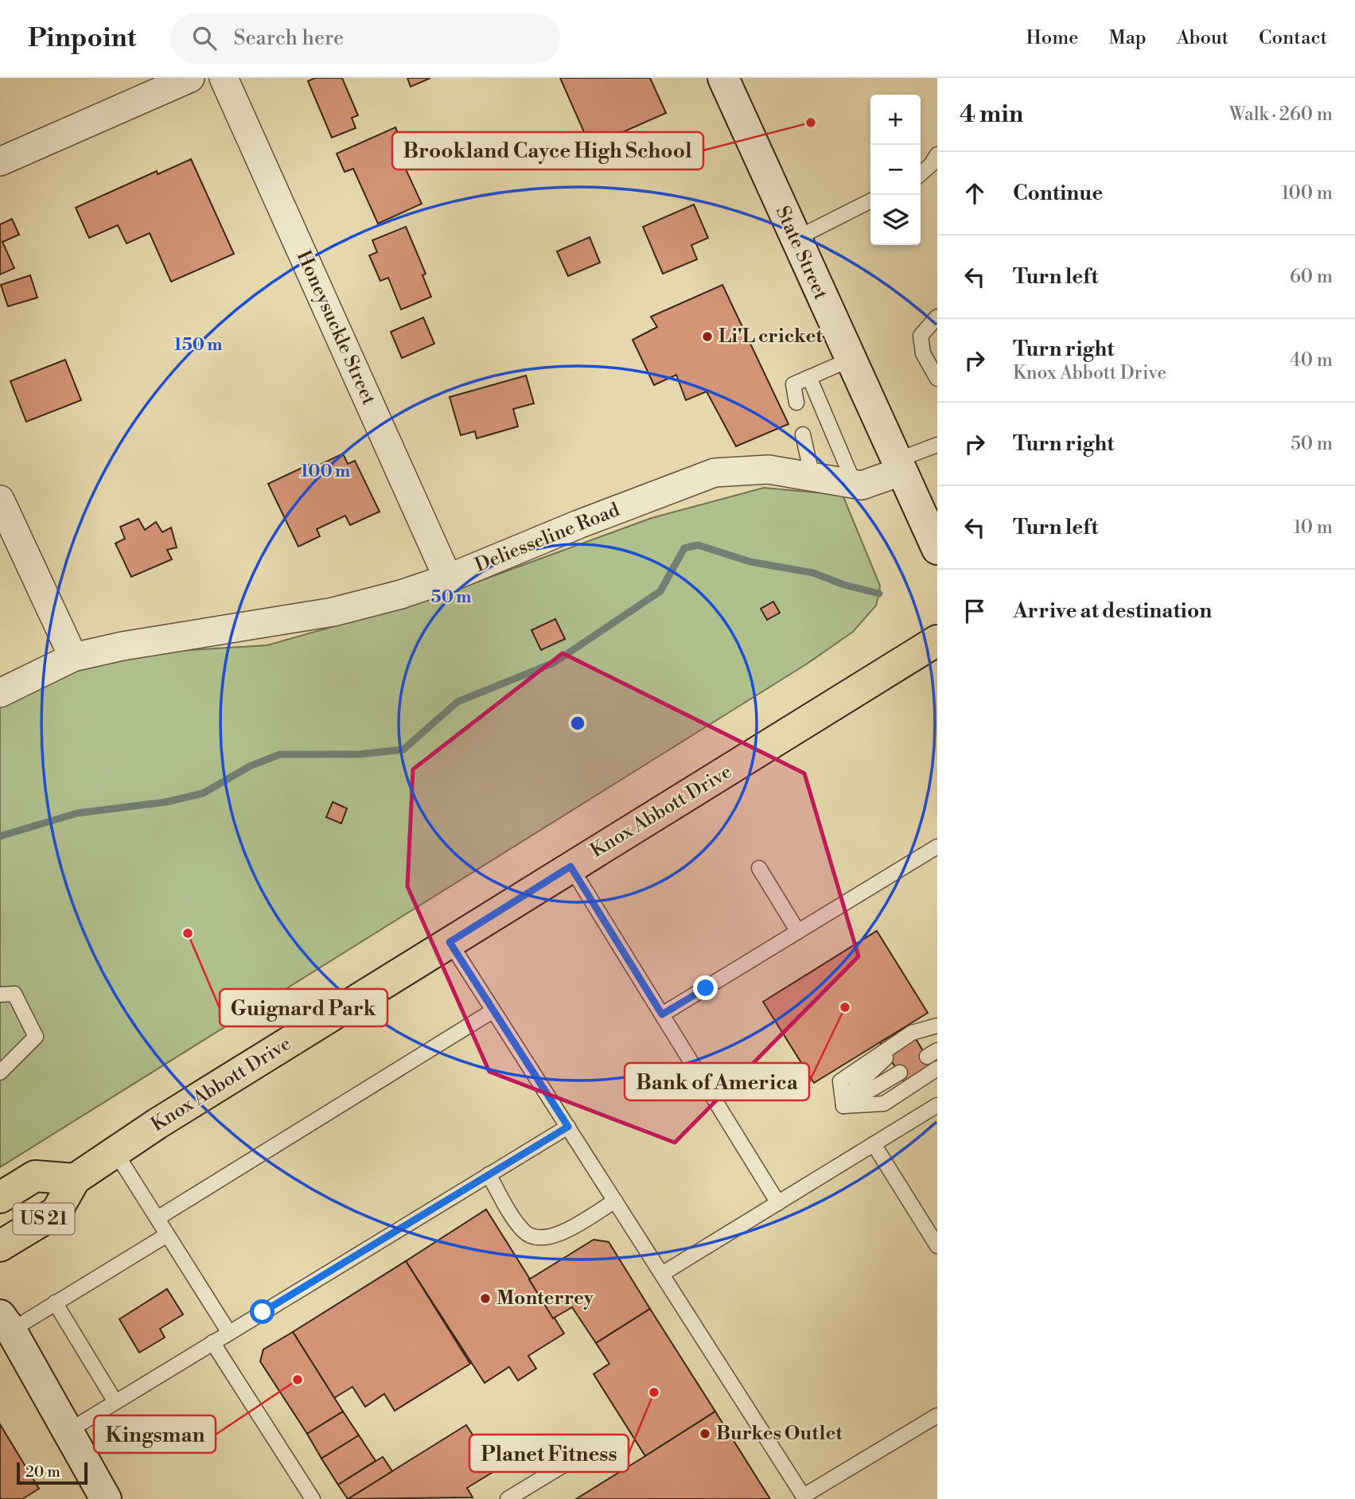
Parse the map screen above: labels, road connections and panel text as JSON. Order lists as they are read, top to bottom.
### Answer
{
  "streets": {
    "main road": ["State Street", "Knox Abbott Drive", "US 21"],
    "street": ["Honeysuckle Street", "Deliesseline Road"]
  },
  "crossings": [
    ["State Street", "Deliesseline Road"],
    ["Honeysuckle Street", "Deliesseline Road"],
    ["Knox Abbott Drive", "US 21"]
  ],
  "places": [
    "Brookland Cayce High School",
    "Li'L cricket",
    "Guignard Park",
    "Bank of America",
    "Monterrey",
    "Kingsman",
    "Planet Fitness",
    "Burkes Outlet"
  ],
  "scale_bar": "20 m",
  "page": {
    "header": "Pinpoint",
    "search": "Search here",
    "nav": [
      "Home",
      "Map",
      "About",
      "Contact"
    ],
    "heading": ["4 min", "Walk · 260 m"],
    "map_buttons": ["+", "−"],
    "list": [
      ["Continue", "100 m"],
      ["Turn left", "60 m"],
      ["Turn right", "Knox Abbott Drive", "40 m"],
      ["Turn right", "50 m"],
      ["Turn left", "10 m"],
      "Arrive at destination"
    ],
    "scale": "20 m"
  },
  "rings": ["150 m", "100 m", "50 m"]
}
